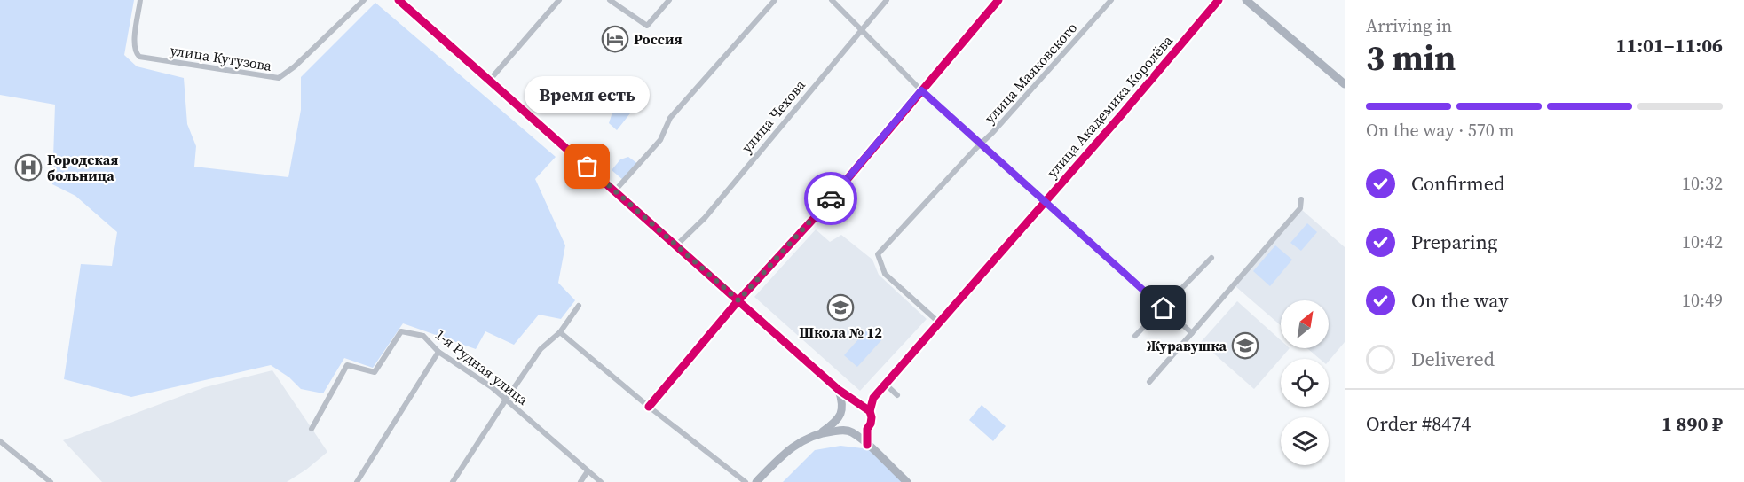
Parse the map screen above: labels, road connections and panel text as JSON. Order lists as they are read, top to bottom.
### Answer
{
  "streets": {
    "street": [
      "улица Кутузова",
      "улица Маяковского",
      "улица Академика Королёва",
      "улица Чехова",
      "1-я Рудная улица"
    ]
  },
  "crossings": [
    ["улица Маяковского", "улица Академика Королёва"]
  ],
  "places": {
    "hotel": ["Россия"],
    "other": ["Время есть"],
    "hospital": ["Городская больница"],
    "school or university": ["Школа № 12", "Журавушка"]
  },
  "north": "top right",
  "page": {
    "heading": ["3 min", "Arriving in", "11:01–11:06"],
    "panel": ["Order #8474", "1 890 ₽"],
    "bubble": "Время есть",
    "bar": "On the way · 570 m",
    "list": [
      ["Confirmed", "10:32"],
      ["Preparing", "10:42"],
      ["On the way", "10:49"],
      "Delivered"
    ]
  }
}
